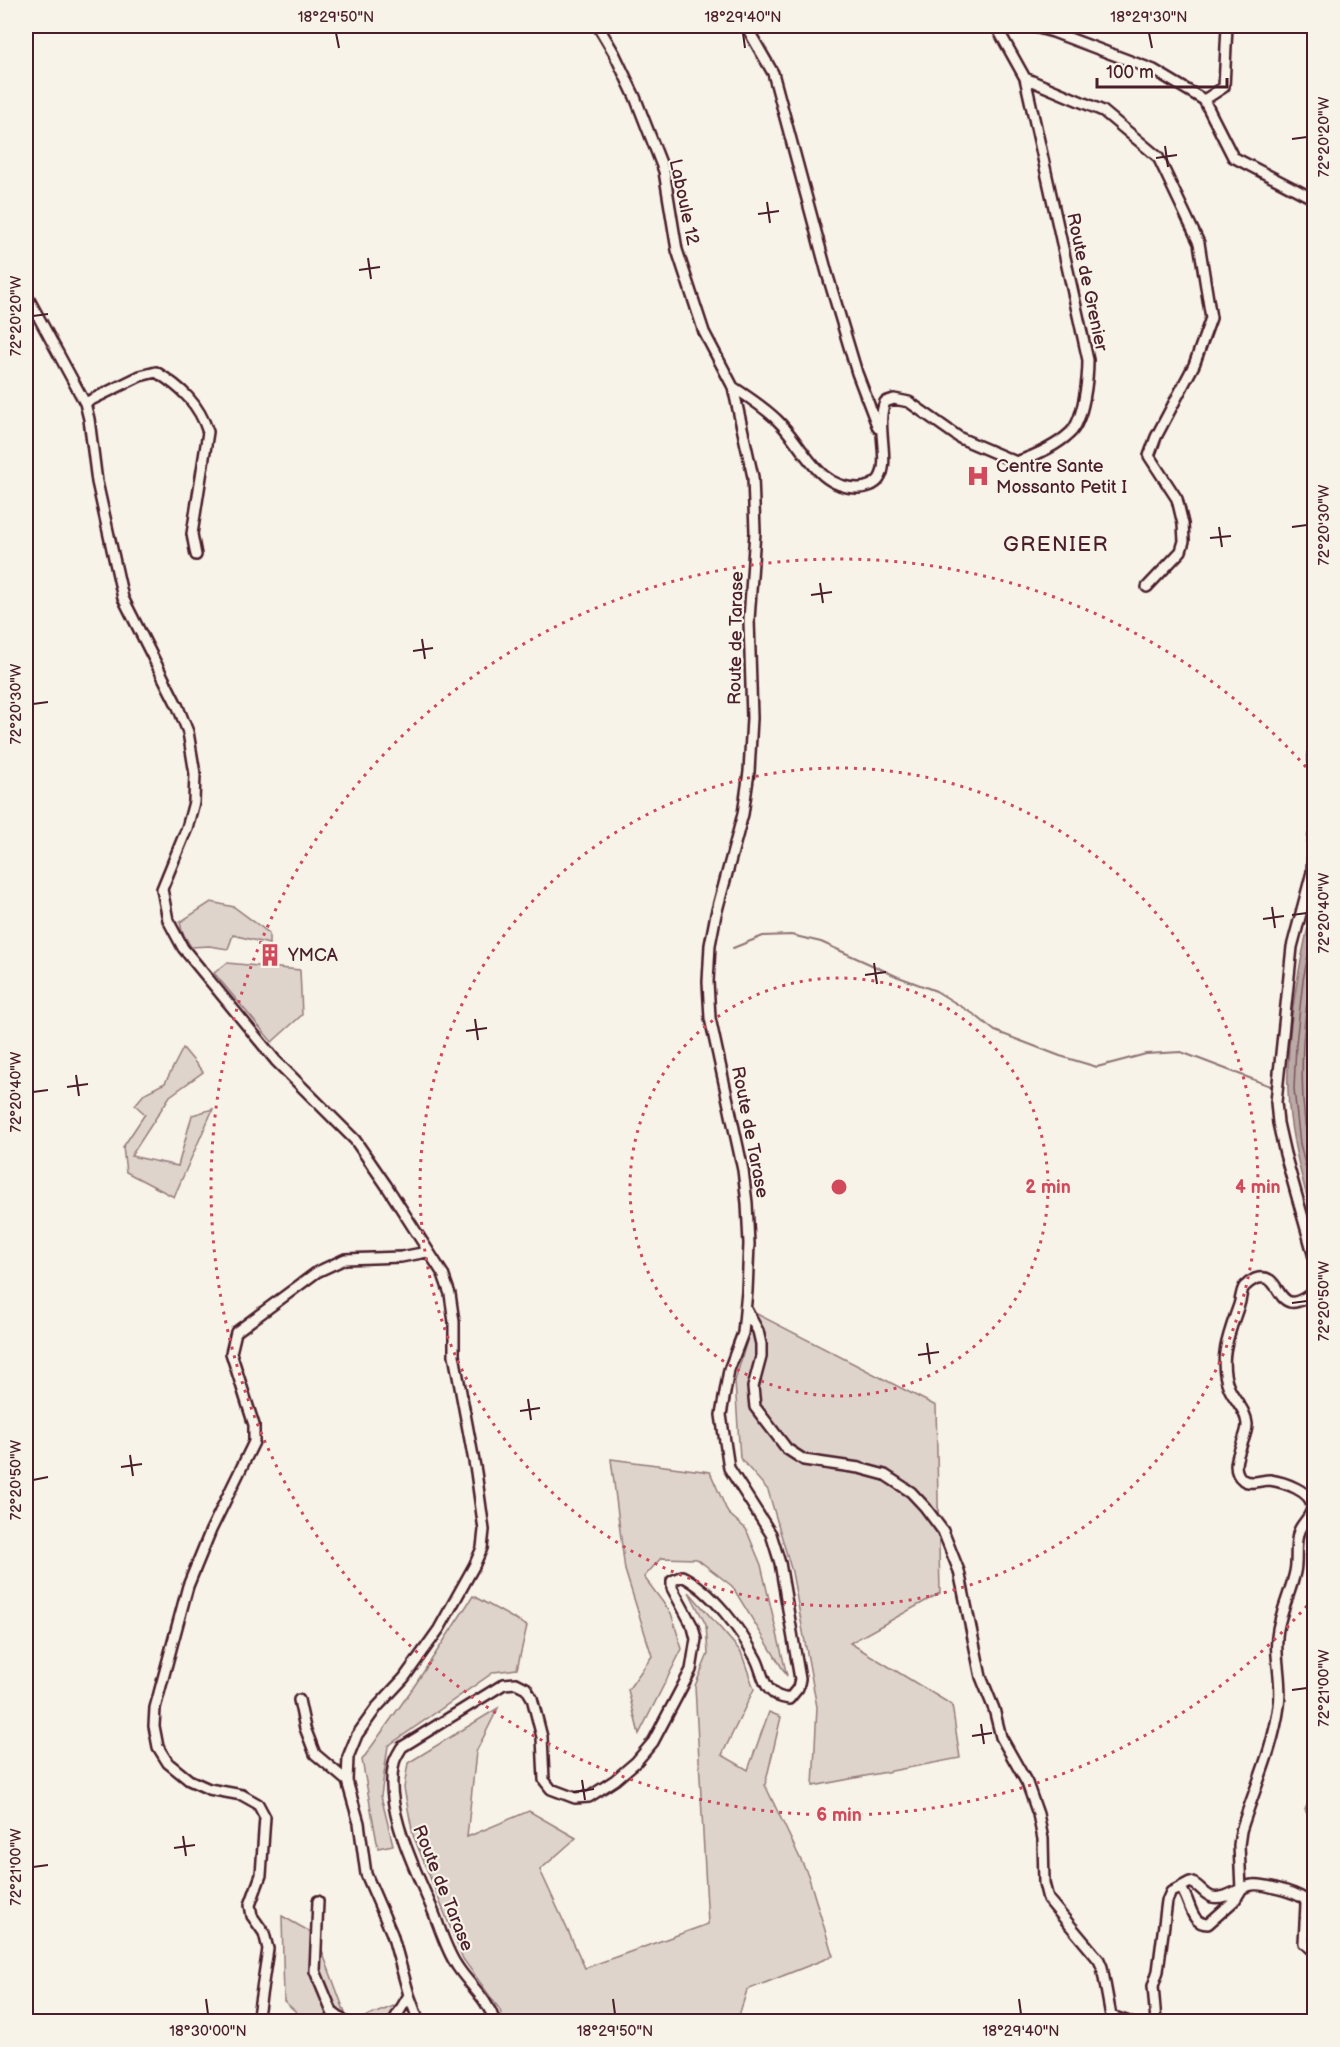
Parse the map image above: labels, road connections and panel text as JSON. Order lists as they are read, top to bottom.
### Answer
{
  "streets": {
    "street": ["Laboule 12", "Route de Grenier", "Route de Tarase"]
  },
  "crossings": [
    ["Laboule 12", "Route de Grenier"],
    ["Laboule 12", "Route de Tarase"],
    ["Route de Grenier", "Route de Tarase"]
  ],
  "districts": ["GRENIER"],
  "places": {
    "hospital": ["Centre Sante Mossanto Petit I"],
    "building": ["YMCA"]
  },
  "scale_bar": "100 m",
  "coordinates": [
    "18°29'50\"N",
    "18°29'40\"N",
    "18°29'30\"N",
    "72°20'20\"W",
    "72°20'30\"W",
    "72°20'40\"W",
    "72°20'50\"W",
    "72°21'00\"W",
    "18°30'00\"N"
  ],
  "rings": ["2 min", "4 min", "6 min"]
}
